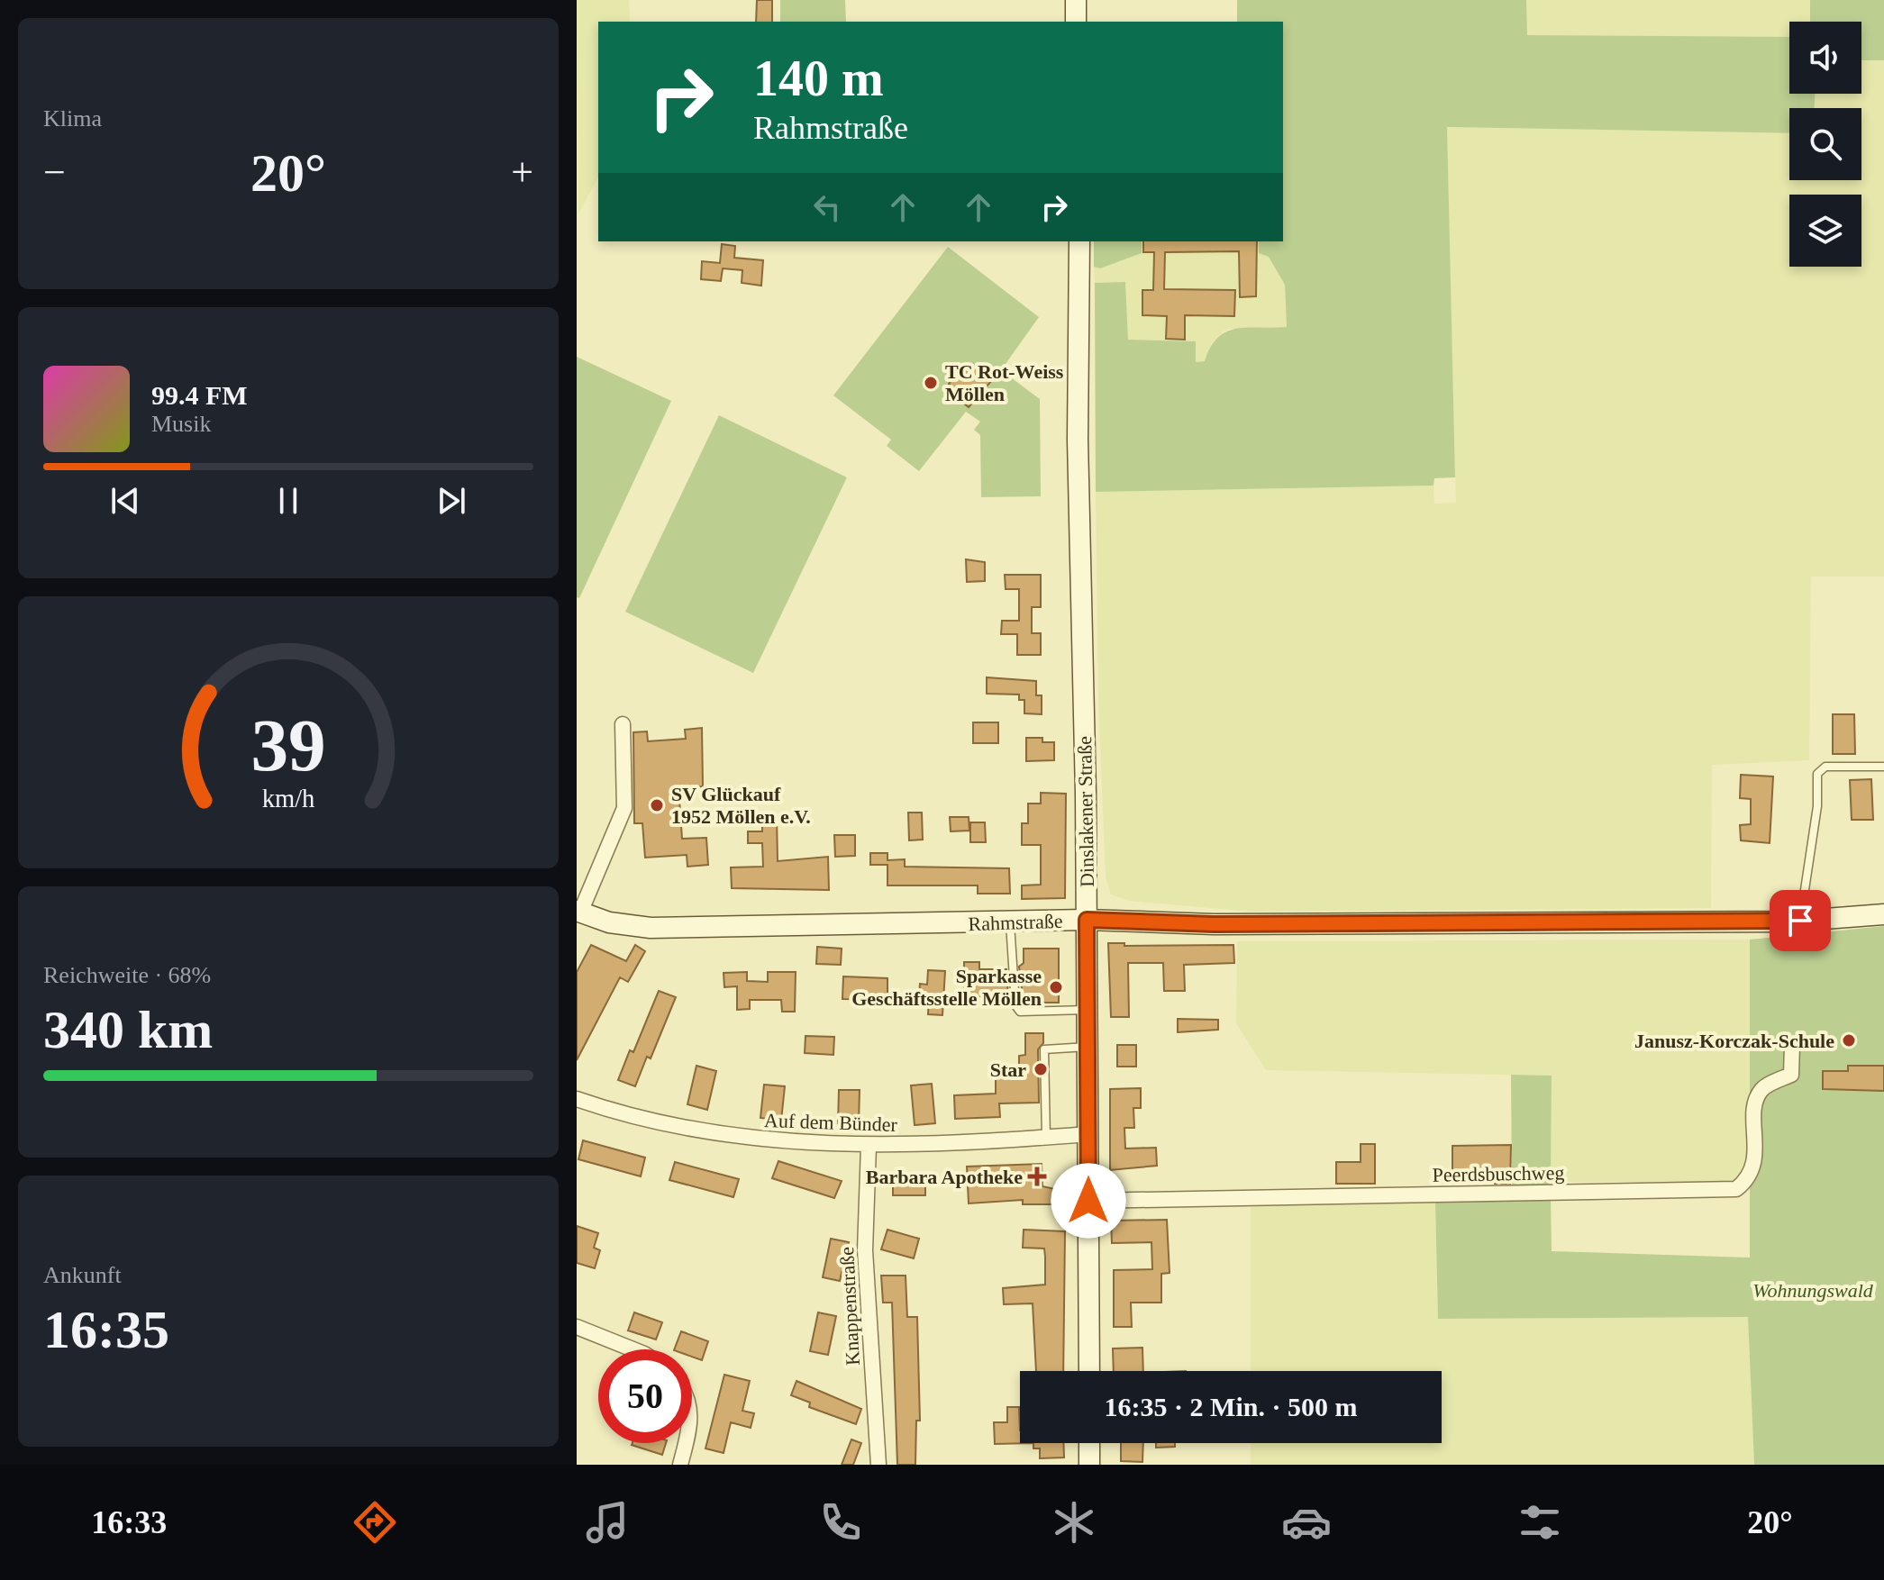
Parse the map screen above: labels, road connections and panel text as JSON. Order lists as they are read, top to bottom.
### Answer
{
  "streets": {
    "main road": ["Dinslakener Straße", "Rahmstraße"],
    "street": ["Auf dem Bünder", "Peerdsbuschweg", "Knappenstraße"]
  },
  "crossings": [
    ["Dinslakener Straße", "Rahmstraße"],
    ["Dinslakener Straße", "Auf dem Bünder"],
    ["Dinslakener Straße", "Peerdsbuschweg"],
    ["Auf dem Bünder", "Knappenstraße"]
  ],
  "parks": ["Wohnungswald"],
  "places": {
    "other": [
      "TC Rot-Weiss Möllen",
      "SV Glückauf 1952 Möllen e.V.",
      "Sparkasse Geschäftsstelle Möllen",
      "Janusz-Korczak-Schule",
      "Star"
    ],
    "health": ["Barbara Apotheke"]
  },
  "page": {
    "tile": [
      "Klima",
      ["Reichweite · 68%", "340 km"],
      ["Ankunft", "16:35"]
    ],
    "turn": ["140 m", "Rahmstraße"],
    "heat": ["−", "20°", "+"],
    "song": ["99.4 FM", "Musik"],
    "limit": "50",
    "trip": "16:35 · 2 Min. · 500 m",
    "tabs": ["16:33", "20°"],
    "gauge": ["39", "km/h"]
  }
}
